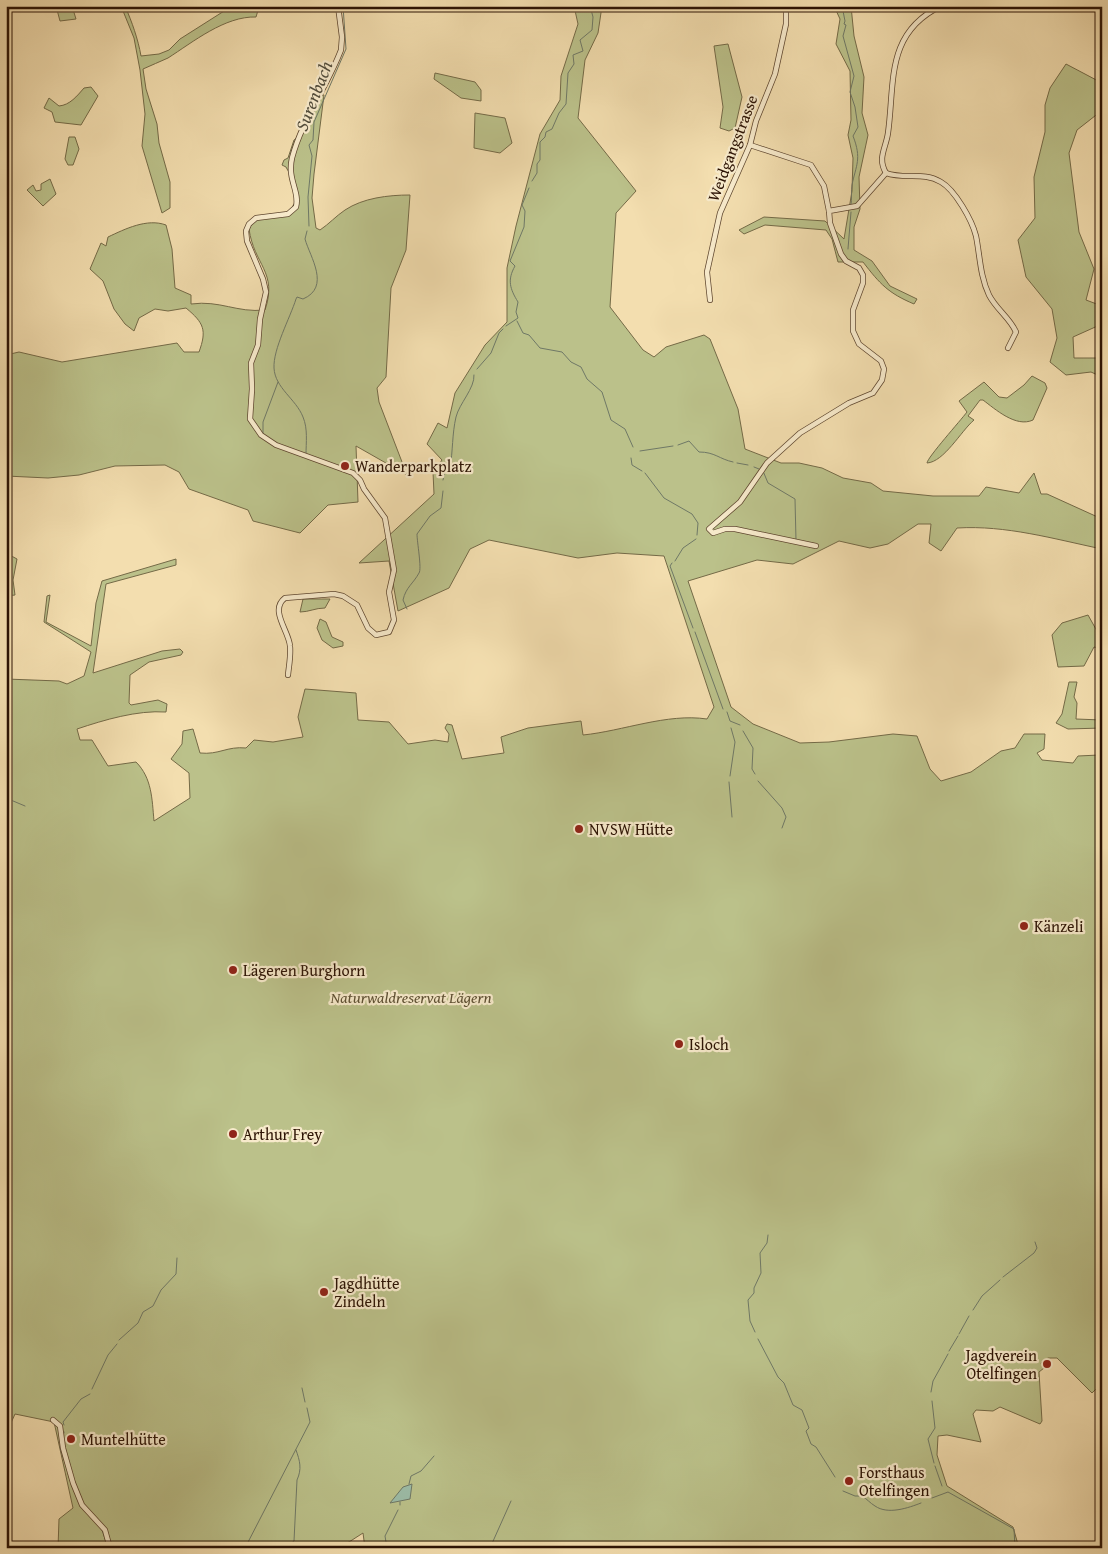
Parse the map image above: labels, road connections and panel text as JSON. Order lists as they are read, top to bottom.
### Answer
{
  "streets": {
    "street": ["Weidgangstrasse"]
  },
  "water": ["Surenbach"],
  "parks": ["Naturwaldreservat Lägern"],
  "places": [
    "Wanderparkplatz",
    "NVSW Hütte",
    "Känzeli",
    "Lägeren Burghorn",
    "Isloch",
    "Arthur Frey",
    "Jagdhütte Zindeln",
    "Jagdverein Otelfingen",
    "Muntelhütte",
    "Forsthaus Otelfingen"
  ]
}
